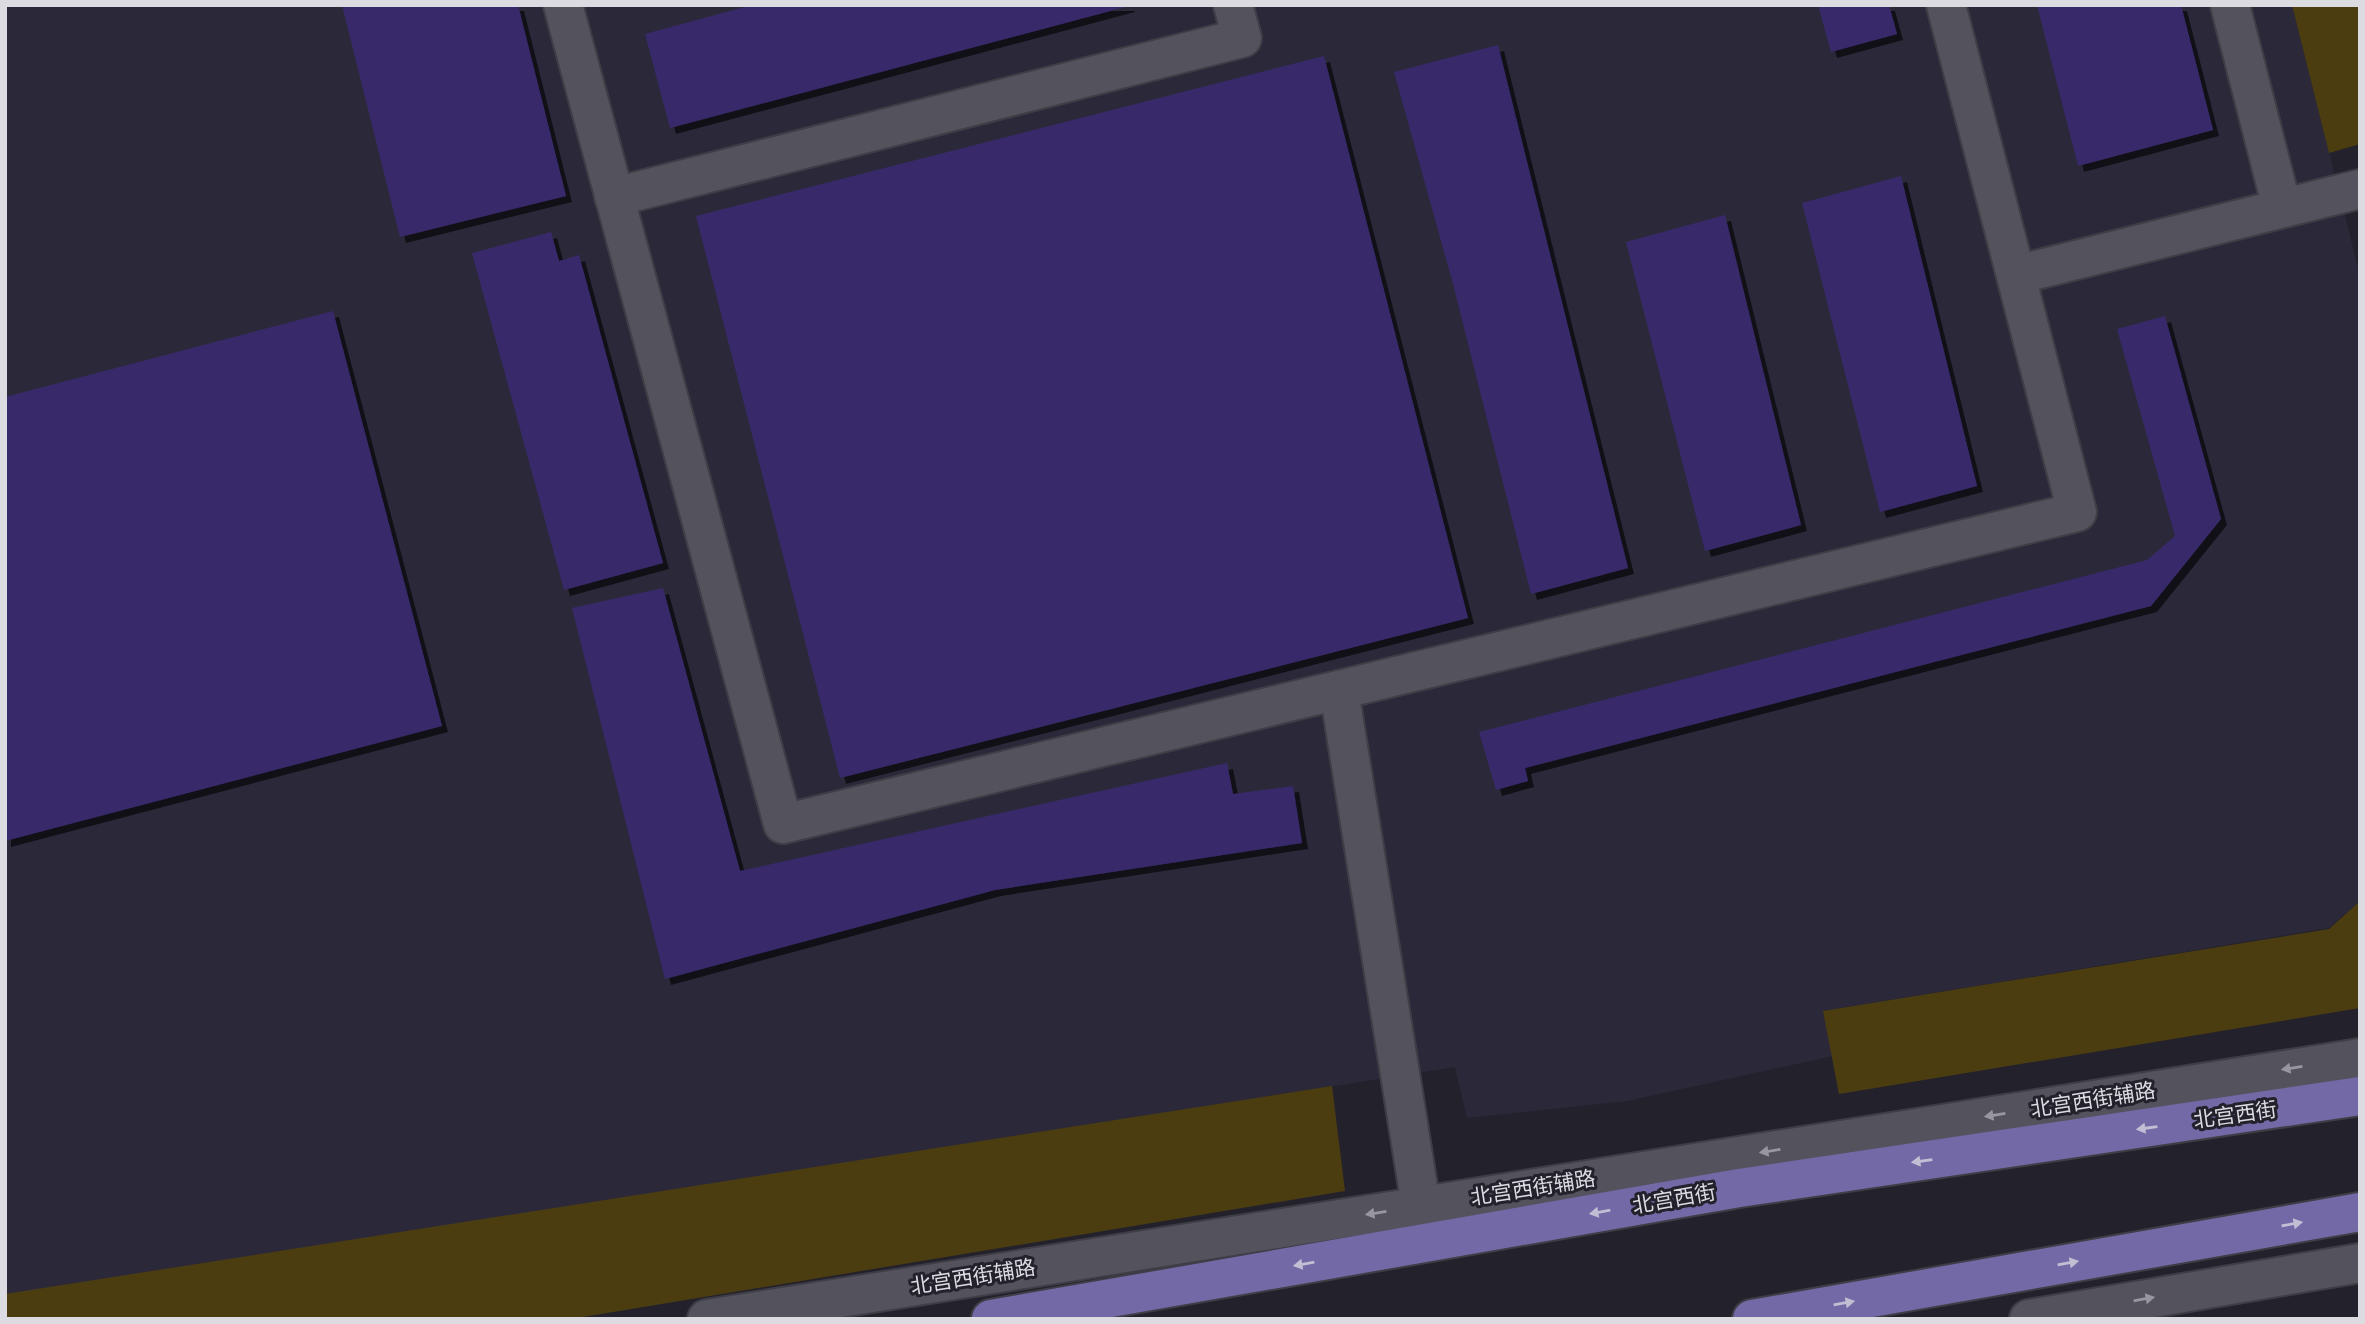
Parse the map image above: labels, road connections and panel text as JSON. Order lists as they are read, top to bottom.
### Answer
{
  "streets": {
    "main road": ["北宫西街"],
    "street": ["北宫西街辅路"]
  },
  "crossings": [
    ["北宫西街辅路", "北宫西街"]
  ],
  "one_way": ["北宫西街辅路"]
}
